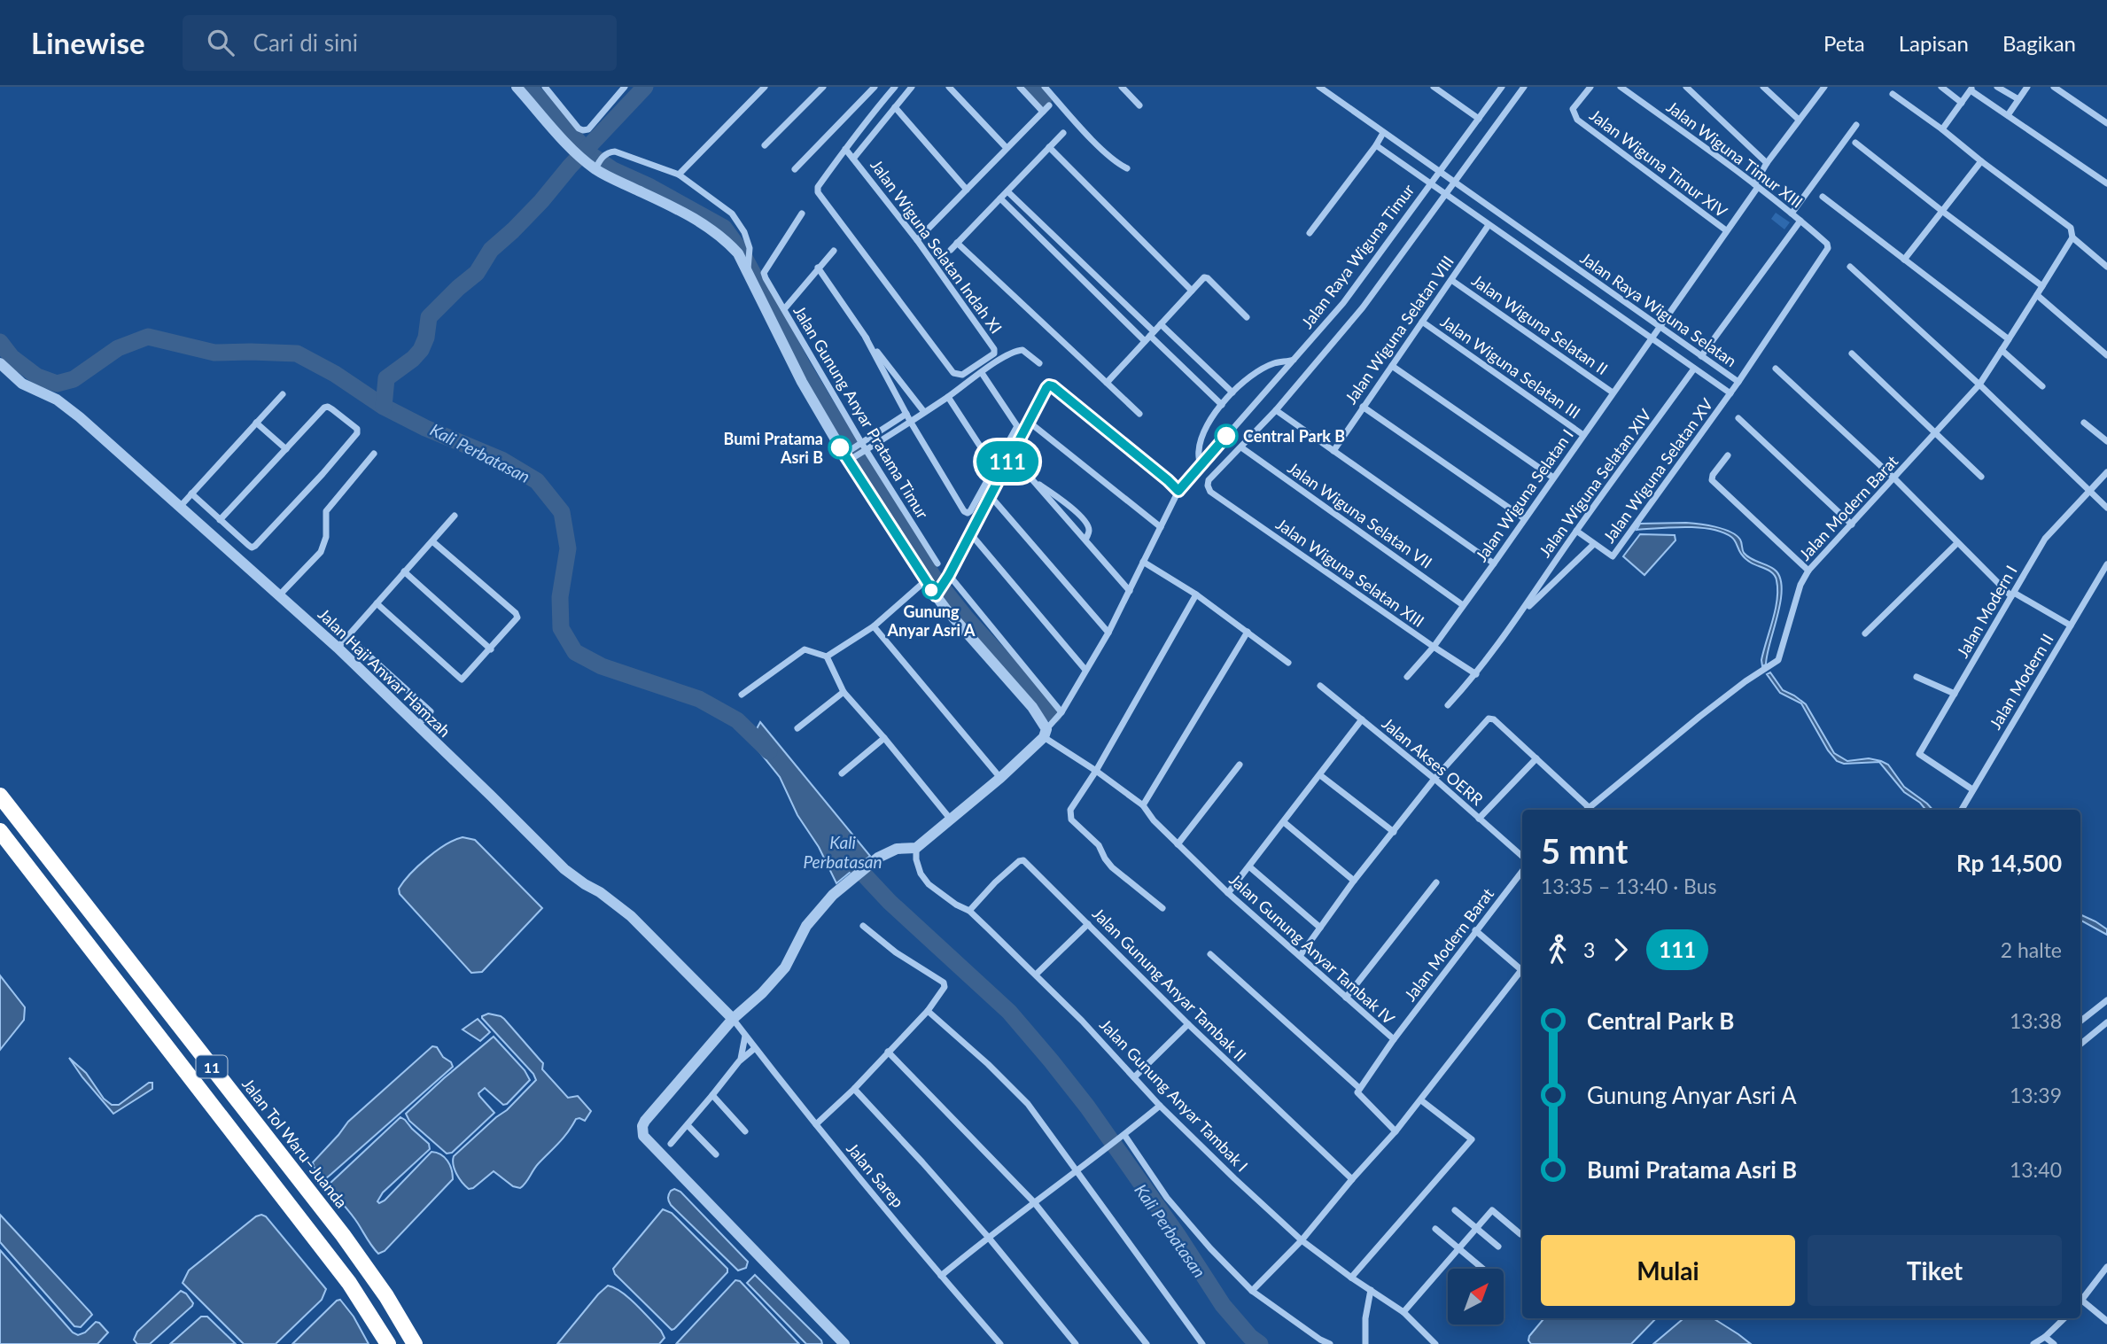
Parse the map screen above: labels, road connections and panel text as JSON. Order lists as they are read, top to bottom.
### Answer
{
  "streets": {
    "highway": ["11", "Jalan Tol Waru–Juanda"],
    "street": [
      "Jalan Wiguna Timur XIII",
      "Jalan Wiguna Timur XIV",
      "Jalan Wiguna Selatan Indah XI",
      "Jalan Raya Wiguna Timur",
      "Jalan Raya Wiguna Selatan",
      "Jalan Wiguna Selatan II",
      "Jalan Wiguna Selatan VIII",
      "Jalan Wiguna Selatan III",
      "Jalan Gunung Anyar Pratama Timur",
      "Jalan Wiguna Selatan XV",
      "Jalan Wiguna Selatan XIV",
      "Jalan Wiguna Selatan I",
      "Jalan Modern Barat",
      "Jalan Wiguna Selatan VII",
      "Jalan Wiguna Selatan XIII",
      "Jalan Modern I",
      "Jalan Haji Anwar Hamzah",
      "Jalan Modern II",
      "Jalan Akses OERR",
      "Jalan Gunung Anyar Tambak IV",
      "Jalan Gunung Anyar Tambak II",
      "Jalan Gunung Anyar Tambak I",
      "Jalan Sarep"
    ]
  },
  "crossings": [
    ["Jalan Wiguna Timur XIII", "Jalan Raya Wiguna Selatan"],
    ["Jalan Wiguna Timur XIII", "Jalan Wiguna Selatan I"],
    ["Jalan Wiguna Timur XIV", "Jalan Wiguna Selatan I"],
    ["Jalan Raya Wiguna Timur", "Jalan Raya Wiguna Selatan"],
    ["Jalan Raya Wiguna Timur", "Jalan Wiguna Selatan VII"],
    ["Jalan Raya Wiguna Timur", "Jalan Wiguna Selatan XIII"],
    ["Jalan Raya Wiguna Timur", "Jalan Gunung Anyar Tambak IV"],
    ["Jalan Raya Wiguna Selatan", "Jalan Wiguna Selatan VIII"],
    ["Jalan Raya Wiguna Selatan", "Jalan Wiguna Selatan XV"],
    ["Jalan Raya Wiguna Selatan", "Jalan Wiguna Selatan XIV"],
    ["Jalan Raya Wiguna Selatan", "Jalan Wiguna Selatan I"],
    ["Jalan Wiguna Selatan II", "Jalan Wiguna Selatan VIII"],
    ["Jalan Wiguna Selatan II", "Jalan Wiguna Selatan I"],
    ["Jalan Wiguna Selatan VIII", "Jalan Wiguna Selatan III"],
    ["Jalan Wiguna Selatan III", "Jalan Wiguna Selatan I"],
    ["Jalan Wiguna Selatan XV", "Jalan Wiguna Selatan XIV"],
    ["Jalan Wiguna Selatan XIV", "Jalan Wiguna Selatan XIII"],
    ["Jalan Wiguna Selatan I", "Jalan Wiguna Selatan VII"],
    ["Jalan Wiguna Selatan I", "Jalan Wiguna Selatan XIII"],
    ["Jalan Modern Barat", "Jalan Gunung Anyar Tambak IV"],
    ["Jalan Modern I", "Jalan Modern II"],
    ["Jalan Haji Anwar Hamzah", "Jalan Sarep"],
    ["Jalan Gunung Anyar Tambak II", "Jalan Gunung Anyar Tambak I"]
  ],
  "water": ["Kali Perbatasan"],
  "places": ["Central Park B", "Bumi Pratama Asri B", "Gunung Anyar Asri A"],
  "lines": ["bus line 111"],
  "north": "top right",
  "page": {
    "header": "Linewise",
    "search": "Cari di sini",
    "nav": ["Peta", "Lapisan", "Bagikan"],
    "on_map": "111",
    "heading": ["5 mnt", "13:35 – 13:40 · Bus", "Rp 14,500"],
    "legs": ["3", "111", "2 halte"],
    "list": [
      {
        "name": "Central Park B",
        "value": "13:38"
      },
      {
        "name": "Gunung Anyar Asri A",
        "value": "13:39"
      },
      {
        "name": "Bumi Pratama Asri B",
        "value": "13:40"
      }
    ],
    "buttons": ["Mulai", "Tiket"]
  }
}
